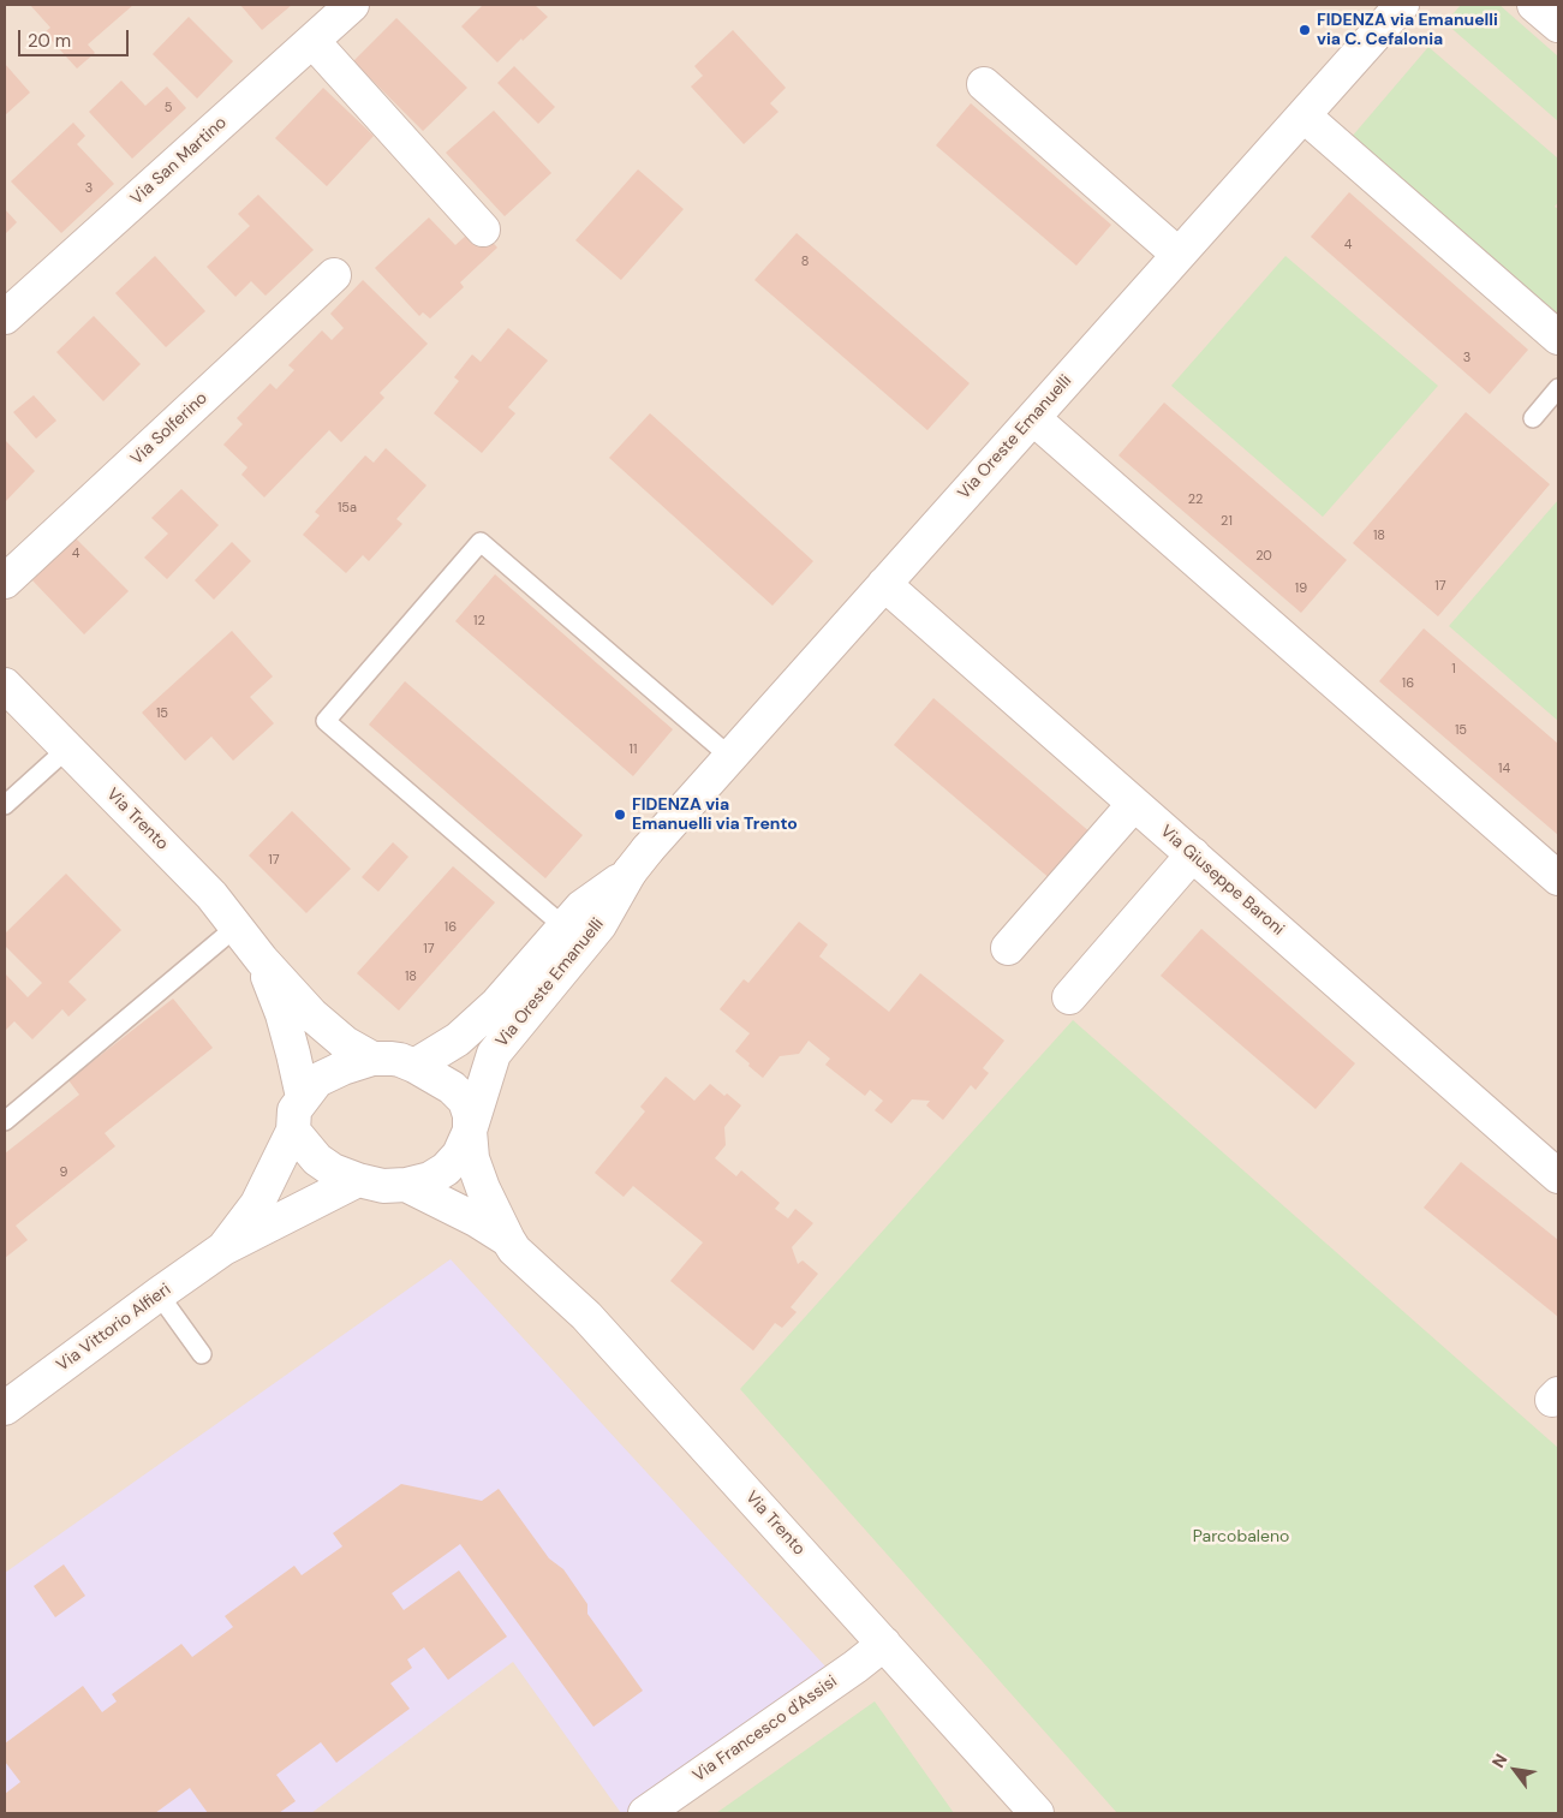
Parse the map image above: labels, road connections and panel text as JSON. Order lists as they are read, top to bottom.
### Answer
{
  "streets": {
    "street": [
      "Via San Martino",
      "Via Solferino",
      "Via Oreste Emanuelli",
      "Via Trento",
      "Via Giuseppe Baroni",
      "Via Vittorio Alfieri",
      "Via Francesco d'Assisi"
    ]
  },
  "crossings": [
    ["Via Oreste Emanuelli", "Via Giuseppe Baroni"],
    ["Via Trento", "Via Francesco d'Assisi"]
  ],
  "parks": ["Parcobaleno"],
  "places": ["FIDENZA via Emanuelli via C. Cefalonia", "FIDENZA via Emanuelli via Trento"],
  "house_numbers": [
    "5",
    "3",
    "4",
    "8",
    "3",
    "22",
    "15a",
    "21",
    "18",
    "4",
    "20",
    "17",
    "19",
    "12",
    "1",
    "16",
    "15",
    "15",
    "11",
    "14",
    "17",
    "16",
    "17",
    "18",
    "9"
  ],
  "scale_bar": "20 m",
  "north": "top left"
}
